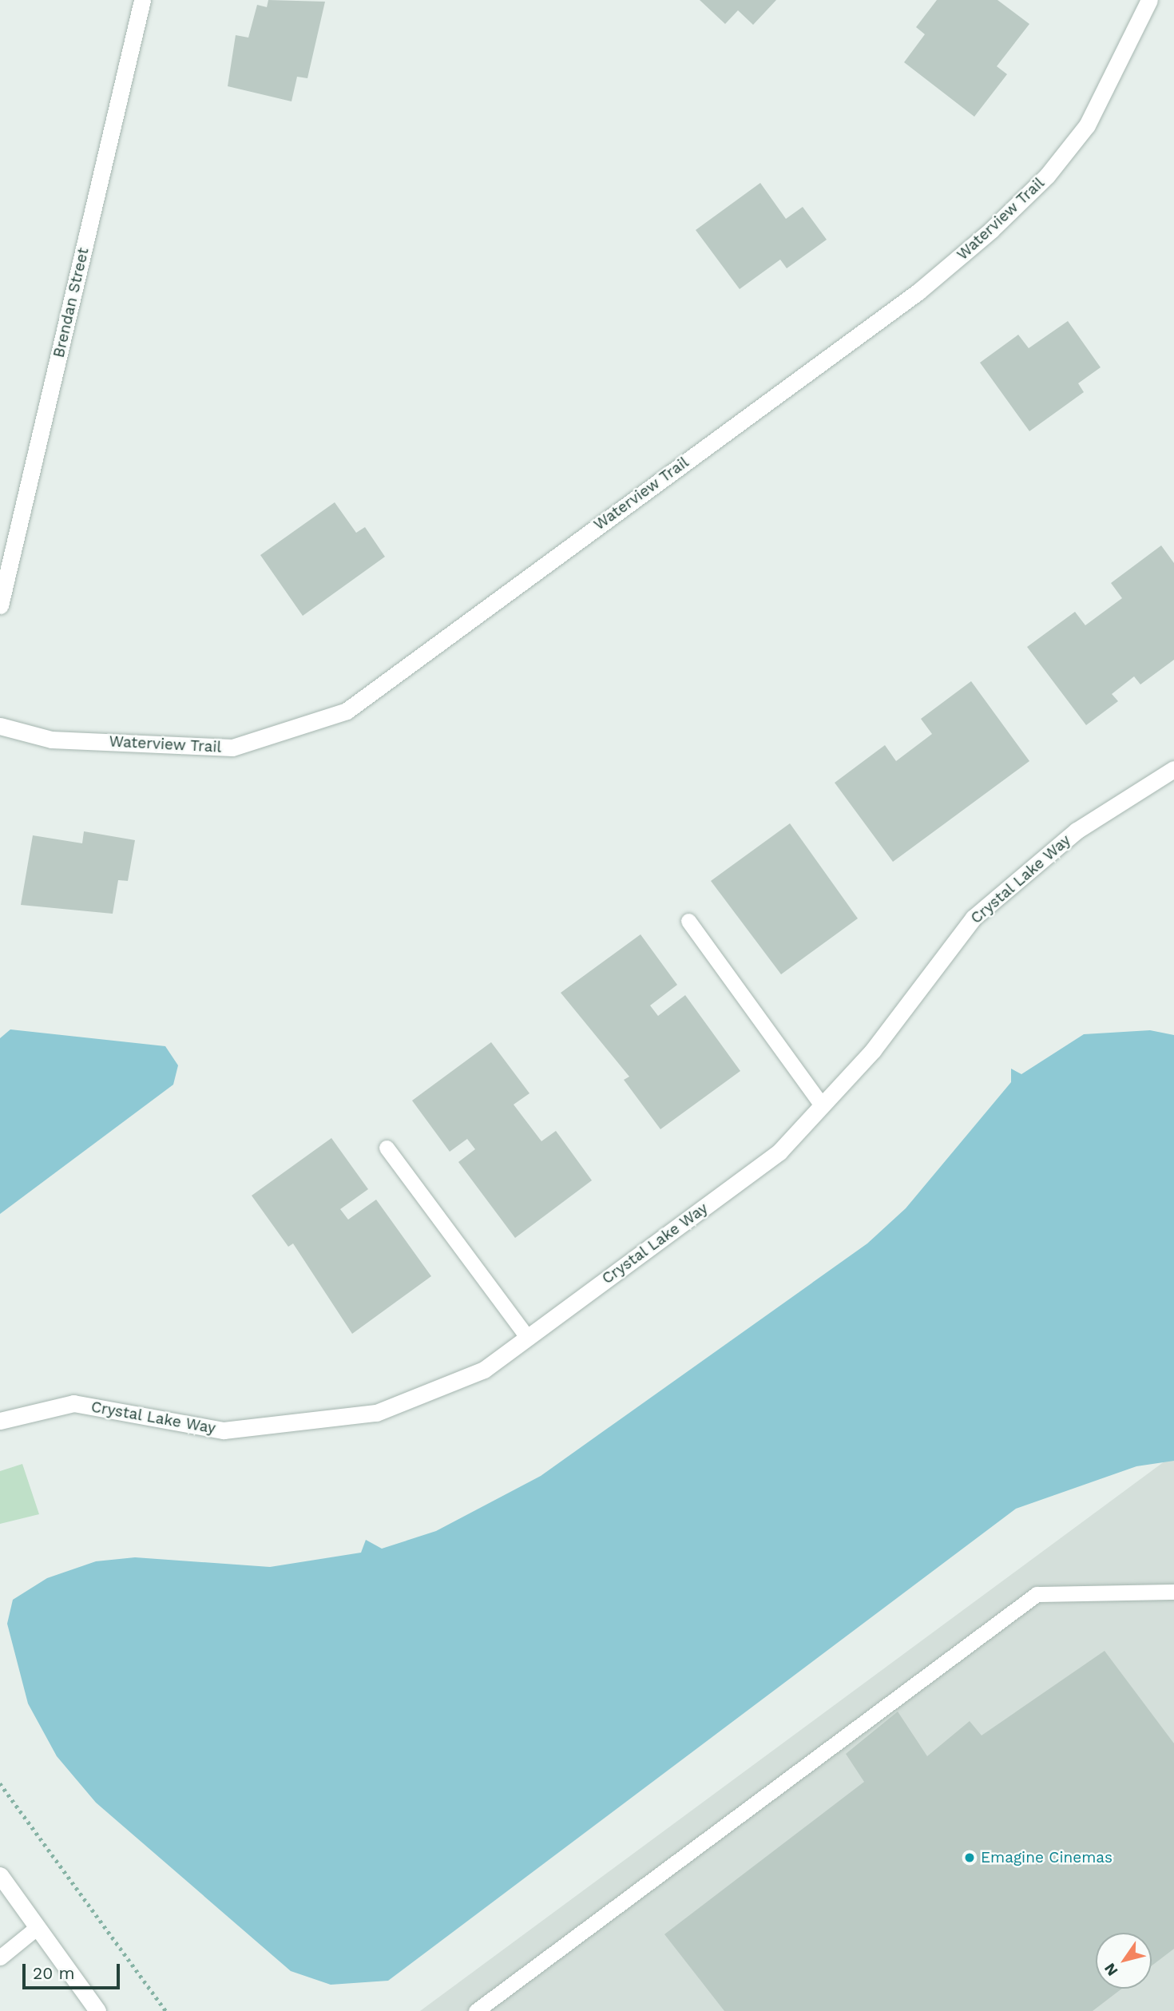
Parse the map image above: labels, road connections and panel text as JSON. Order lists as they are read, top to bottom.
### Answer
{
  "streets": {
    "street": ["Waterview Trail", "Brendan Street", "Crystal Lake Way"]
  },
  "places": ["Emagine Cinemas"],
  "scale_bar": "20 m",
  "north": "bottom left"
}
